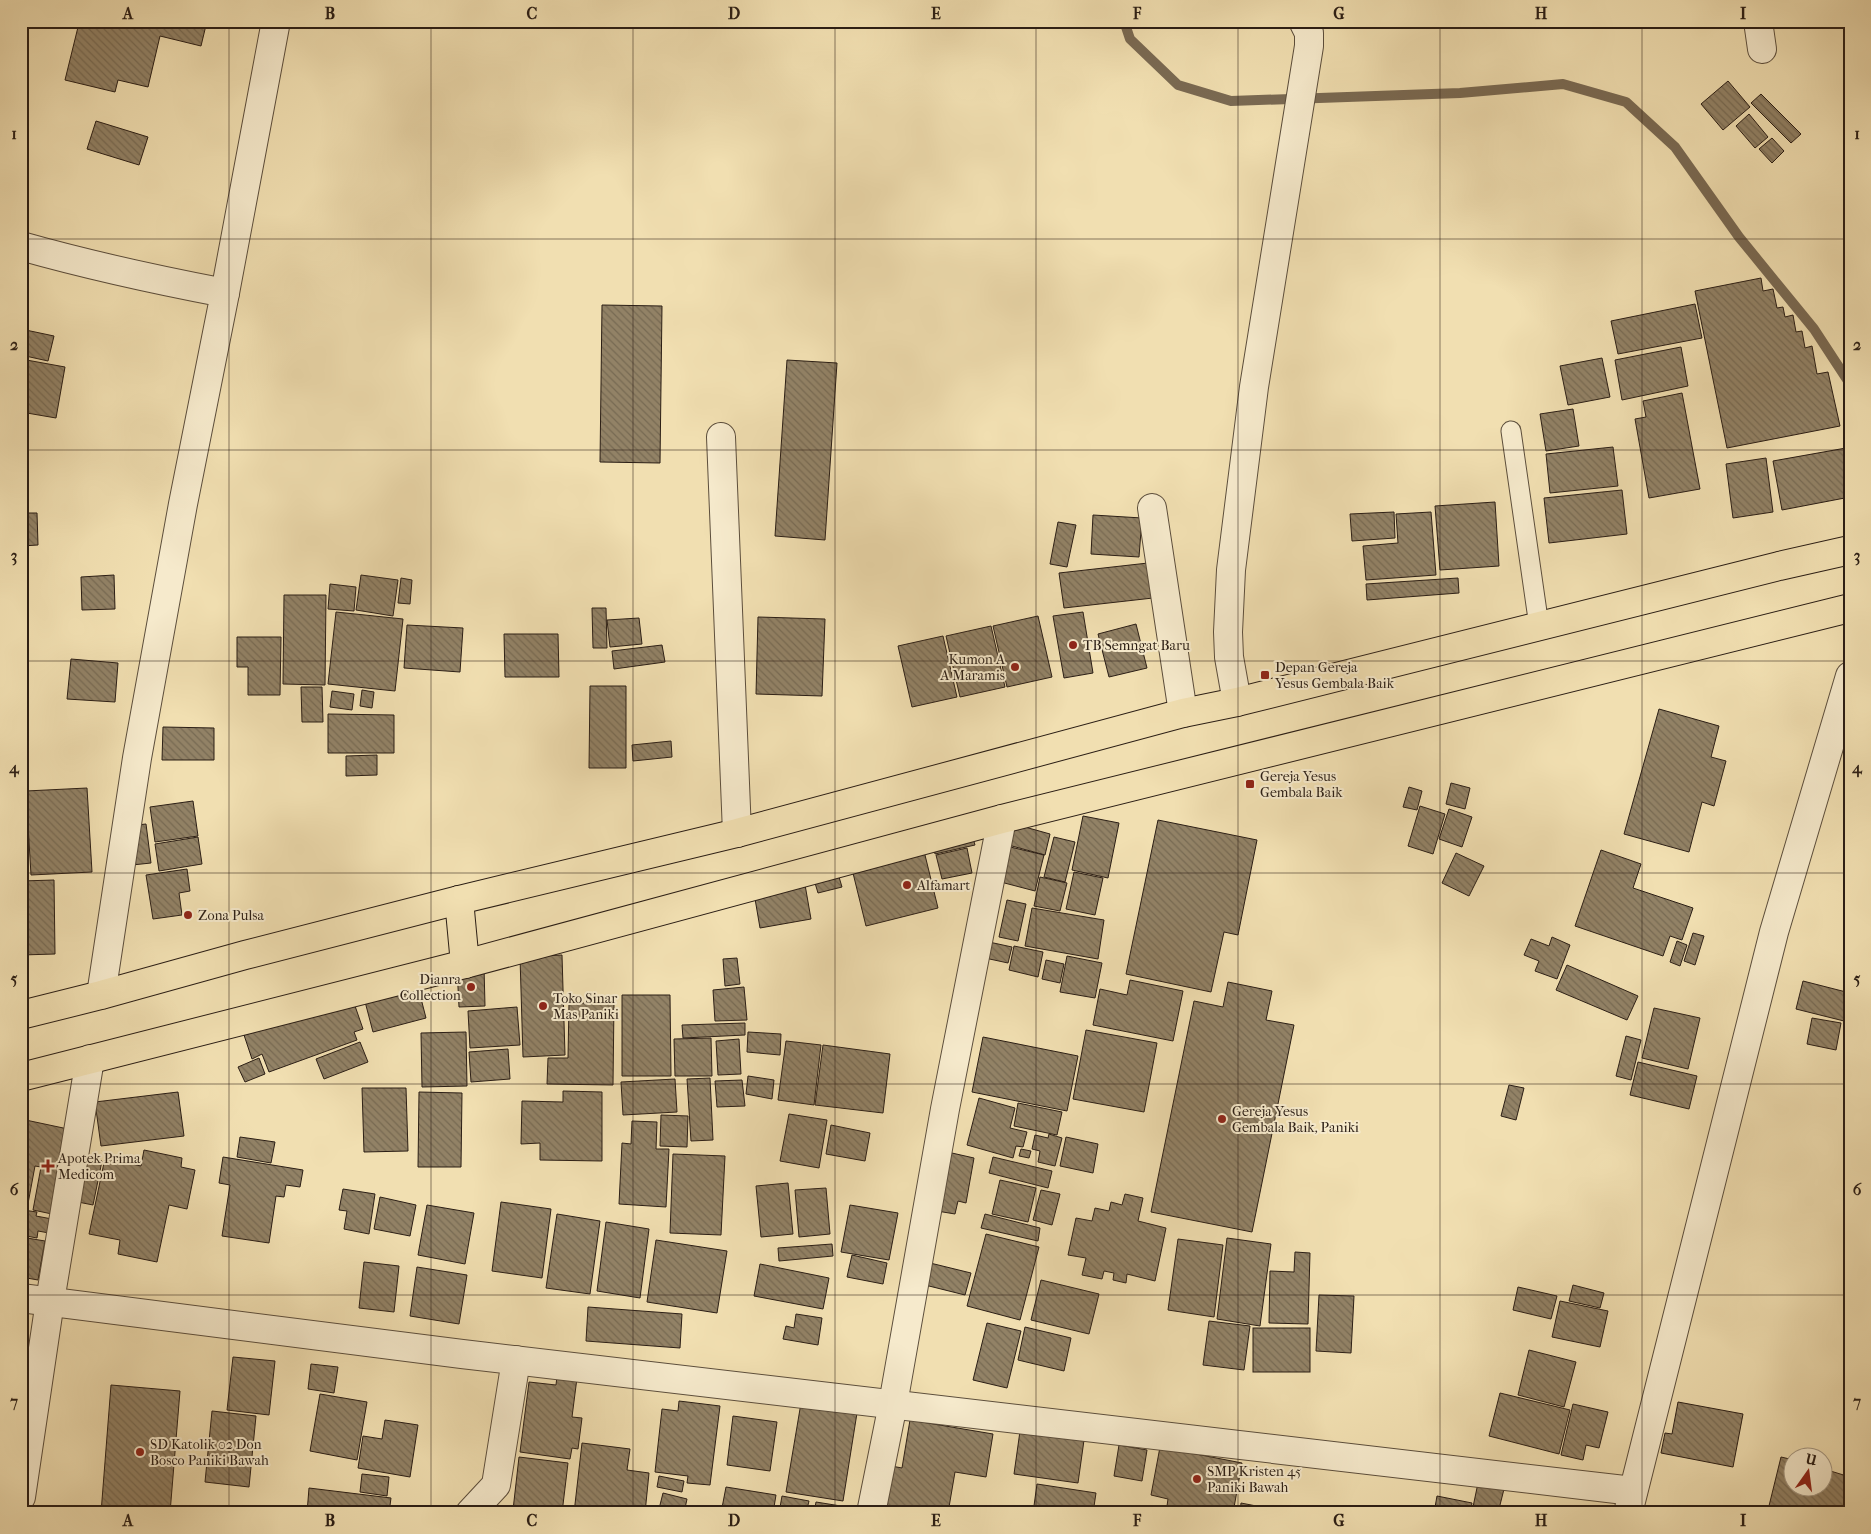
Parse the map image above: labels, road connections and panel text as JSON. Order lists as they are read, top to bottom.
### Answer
{
  "places": {
    "other": [
      "TB Semngat Baru",
      "Kumon A A Maramis",
      "Alfamart",
      "Zona Pulsa",
      "Dianra Collection",
      "Toko Sinar Mas Paniki",
      "Gereja Yesus Gembala Baik, Paniki",
      "SD Katolik 02 Don Bosco Paniki Bawah",
      "SMP Kristen 45 Paniki Bawah"
    ],
    "transit": ["Depan Gereja Yesus Gembala Baik", "Gereja Yesus Gembala Baik"],
    "health": ["Apotek Prima Medicom"]
  },
  "north": "top",
  "grid": {
    "columns": [
      "A",
      "B",
      "C",
      "D",
      "E",
      "F",
      "G",
      "H",
      "I"
    ],
    "rows": [
      "1",
      "2",
      "3",
      "4",
      "5",
      "6",
      "7"
    ]
  }
}
